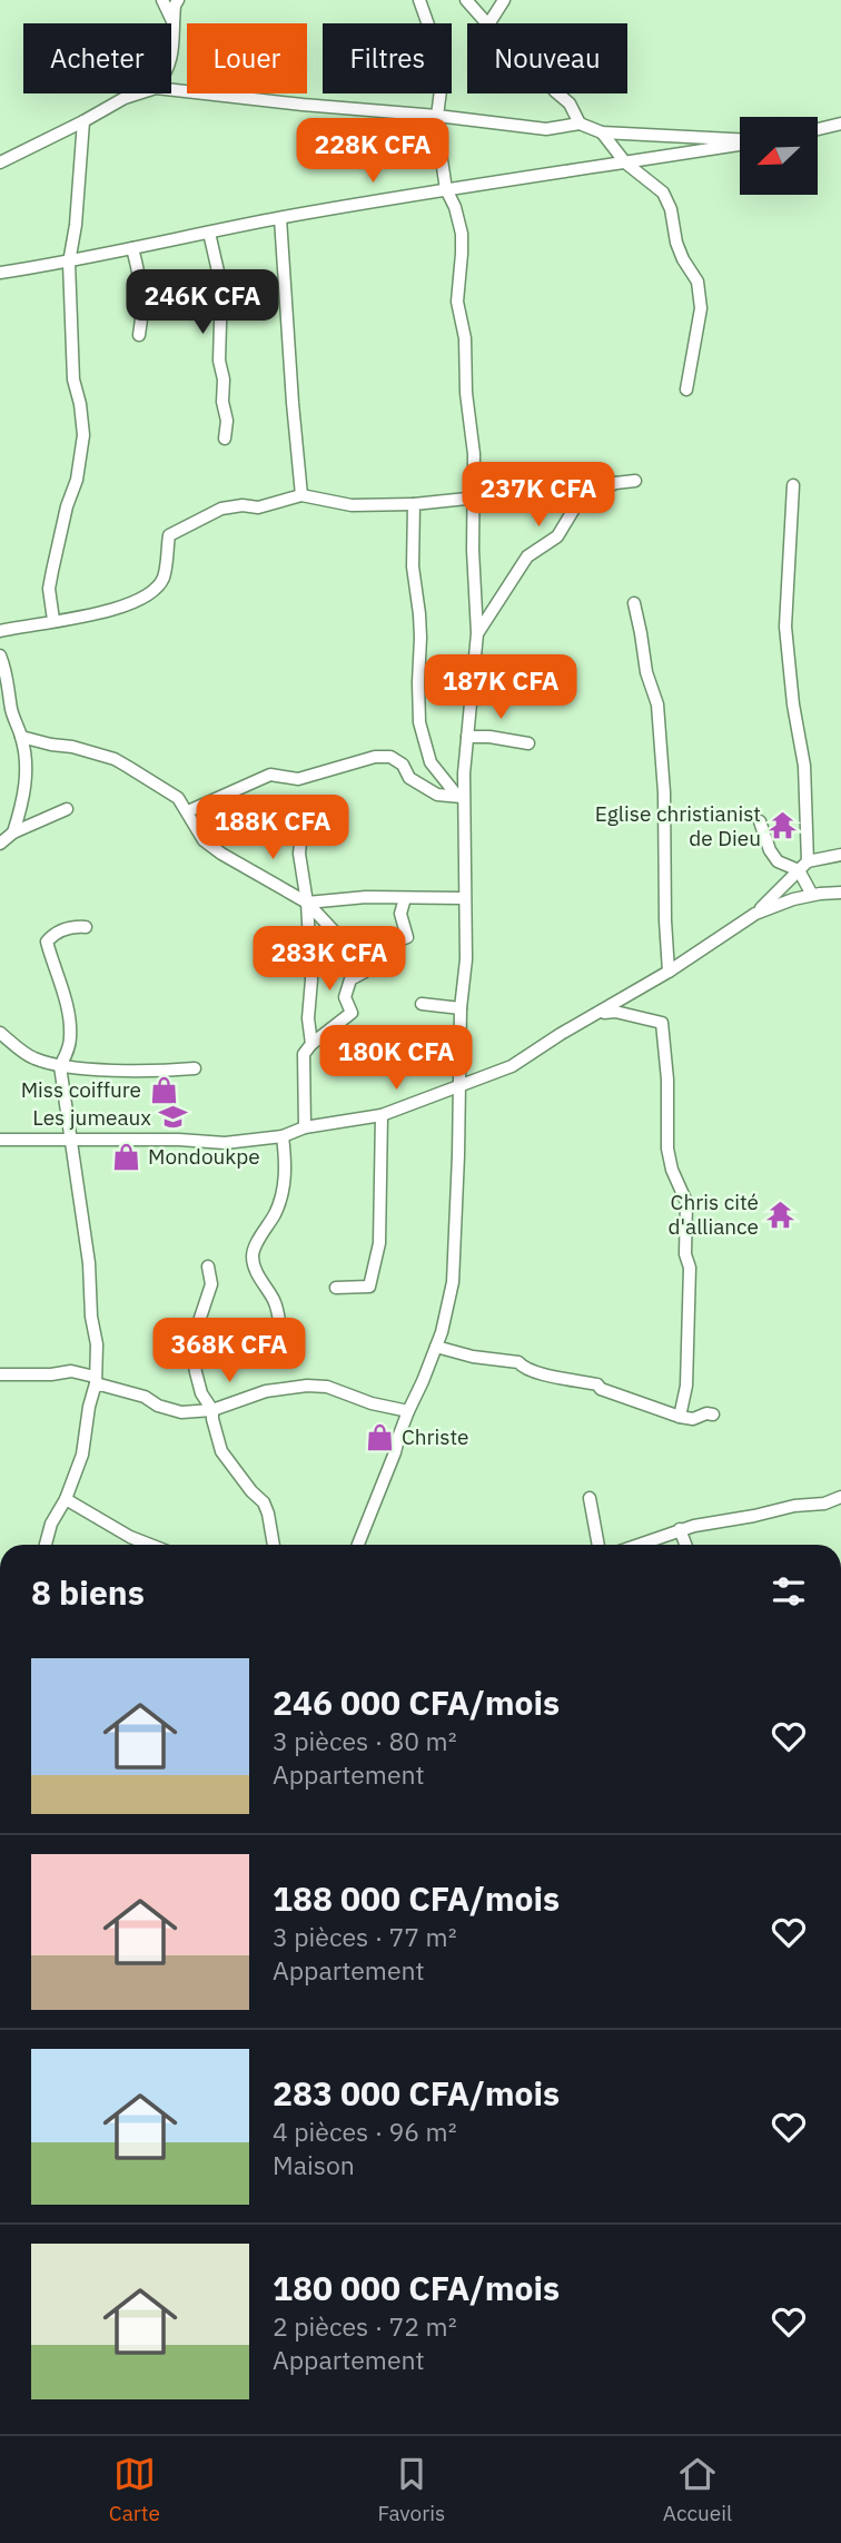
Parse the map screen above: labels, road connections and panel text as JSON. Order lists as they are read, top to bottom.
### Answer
{
  "places": {
    "temple": ["Eglise christianist de Dieu", "Chris cité d'alliance"],
    "shop": ["Miss coiffure", "Mondoukpe", "Christe"],
    "school or university": ["Les jumeaux"]
  },
  "north": "bottom left",
  "page": {
    "chip": [
      "Acheter",
      "Louer",
      "Filtres",
      "Nouveau"
    ],
    "price": [
      "228K CFA",
      "246K CFA",
      "237K CFA",
      "187K CFA",
      "188K CFA",
      "283K CFA",
      "180K CFA",
      "368K CFA"
    ],
    "heading": "8 biens",
    "list": [
      {
        "name": "246 000 CFA/mois",
        "note": "3 pièces · 80 m² · Appartement"
      },
      {
        "name": "188 000 CFA/mois",
        "note": "3 pièces · 77 m² · Appartement"
      },
      {
        "name": "283 000 CFA/mois",
        "note": "4 pièces · 96 m² · Maison"
      },
      {
        "name": "180 000 CFA/mois",
        "note": "2 pièces · 72 m² · Appartement"
      }
    ],
    "tabs": ["Carte", "Favoris", "Accueil"]
  }
}
